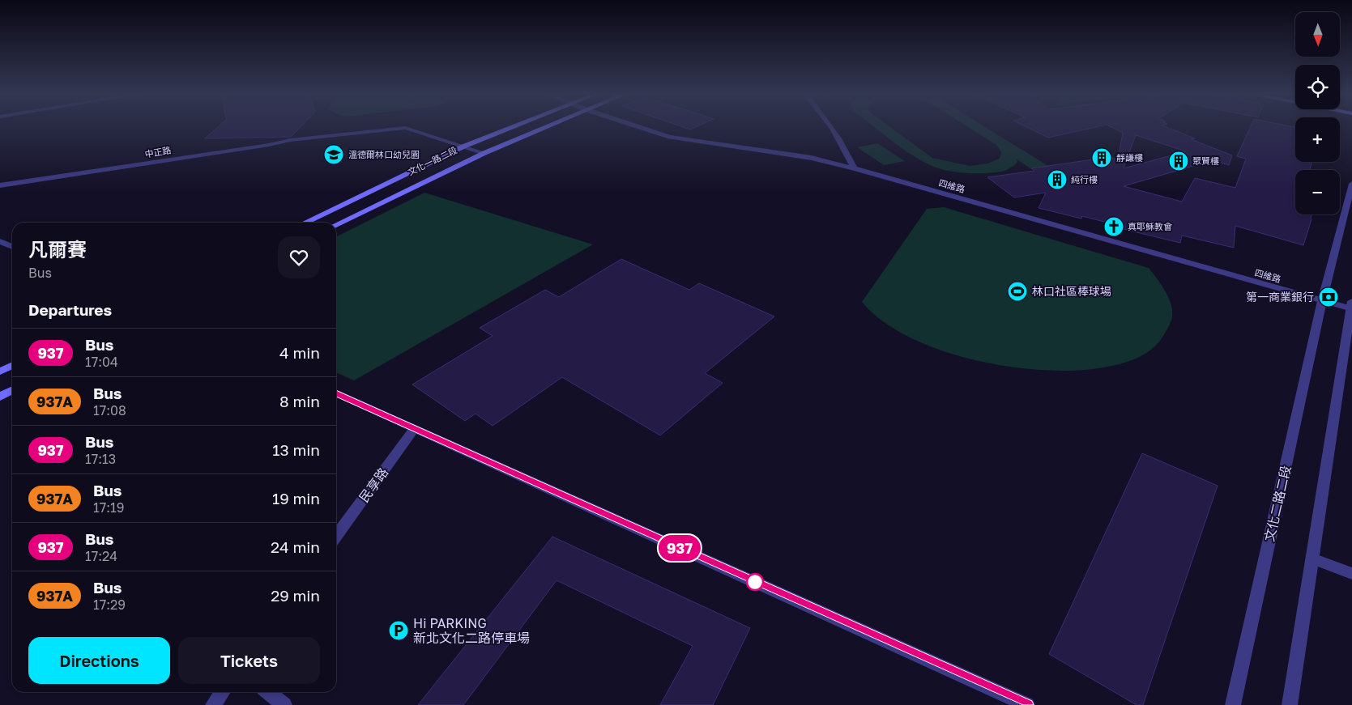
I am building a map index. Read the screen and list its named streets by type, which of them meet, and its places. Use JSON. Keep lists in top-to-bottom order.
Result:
{
  "streets": {
    "main road": ["文化一路二段"],
    "street": [
      "中正路",
      "四維路",
      "民享路",
      "文化二路二段"
    ]
  },
  "crossings": [
    ["中正路", "文化一路二段"],
    ["四維路", "文化二路二段"]
  ],
  "places": {
    "school or university": ["溫德爾林口幼兒園"],
    "building": ["靜謙樓", "聚賢樓", "純行樓"],
    "church": ["真耶穌教會"],
    "sports": ["林口社區棒球場"],
    "bank": ["第一商業銀行"],
    "parking": ["Hi PARKING 新北文化二路停車場"]
  },
  "lines": ["bus line 937"],
  "north": "bottom",
  "page": {
    "on_map": "937",
    "map_buttons": ["+", "−"],
    "heading": [
      ["凡爾賽", "Bus"],
      "Departures"
    ],
    "list": [
      {
        "mark": "937",
        "name": "Bus",
        "note": "17:04",
        "value": "4 min"
      },
      {
        "mark": "937A",
        "name": "Bus",
        "note": "17:08",
        "value": "8 min"
      },
      {
        "mark": "937",
        "name": "Bus",
        "note": "17:13",
        "value": "13 min"
      },
      {
        "mark": "937A",
        "name": "Bus",
        "note": "17:19",
        "value": "19 min"
      },
      {
        "mark": "937",
        "name": "Bus",
        "note": "17:24",
        "value": "24 min"
      },
      {
        "mark": "937A",
        "name": "Bus",
        "note": "17:29",
        "value": "29 min"
      }
    ],
    "buttons": ["Directions", "Tickets"]
  }
}
